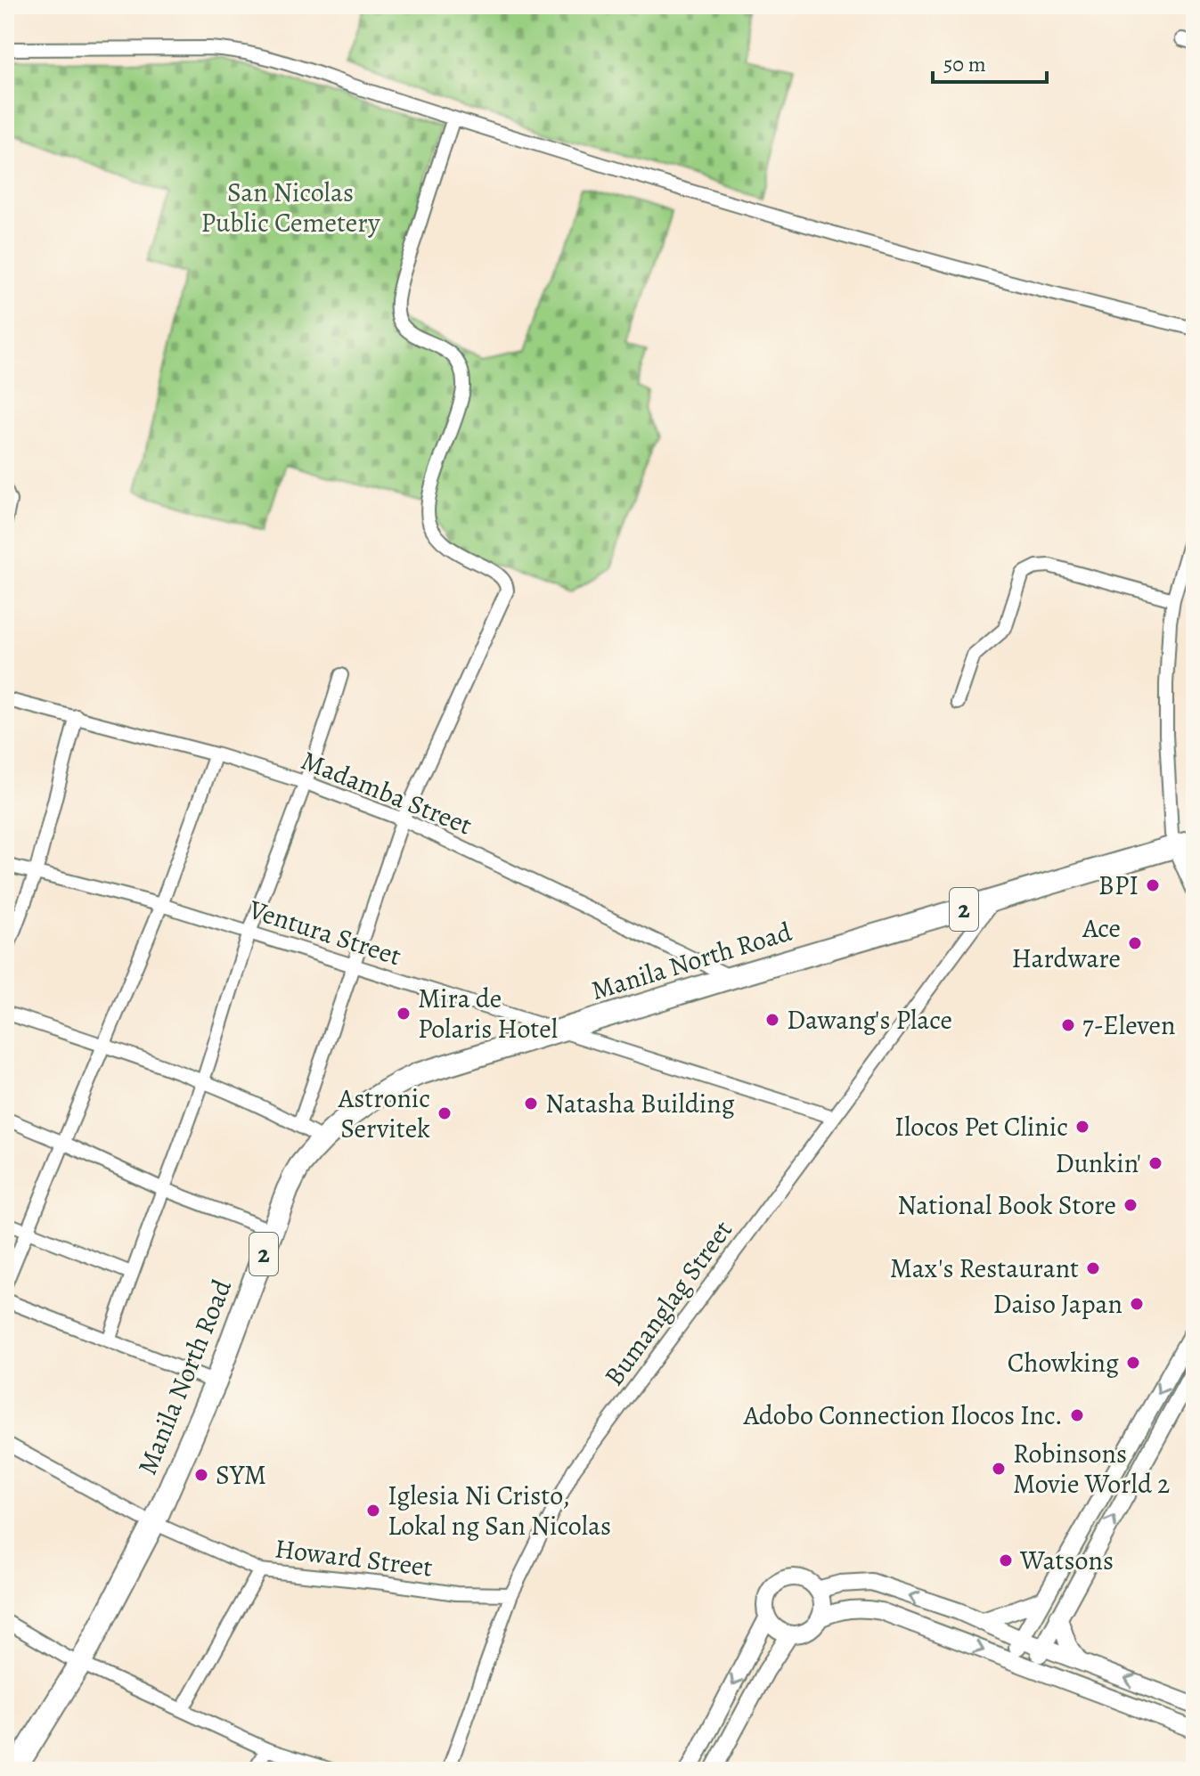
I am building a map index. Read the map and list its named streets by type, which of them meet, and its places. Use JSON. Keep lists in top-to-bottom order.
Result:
{
  "streets": {
    "highway": ["2", "Manila North Road"],
    "street": [
      "Madamba Street",
      "Ventura Street",
      "Bumanglag Street",
      "Howard Street"
    ]
  },
  "crossings": [
    ["Madamba Street", "Manila North Road"],
    ["Ventura Street", "Manila North Road"],
    ["Ventura Street", "Bumanglag Street"],
    ["Manila North Road", "Bumanglag Street"],
    ["Manila North Road", "Howard Street"],
    ["Bumanglag Street", "Howard Street"]
  ],
  "parks": ["San Nicolas Public Cemetery"],
  "places": [
    "BPI",
    "Ace Hardware",
    "Mira de Polaris Hotel",
    "Dawang's Place",
    "7-Eleven",
    "Natasha Building",
    "Astronic Servitek",
    "Ilocos Pet Clinic",
    "Dunkin'",
    "National Book Store",
    "Max's Restaurant",
    "Daiso Japan",
    "Chowking",
    "Adobo Connection Ilocos Inc.",
    "Robinsons Movie World 2",
    "SYM",
    "Iglesia Ni Cristo, Lokal ng San Nicolas",
    "Watsons"
  ],
  "scale_bar": "50 m"
}
